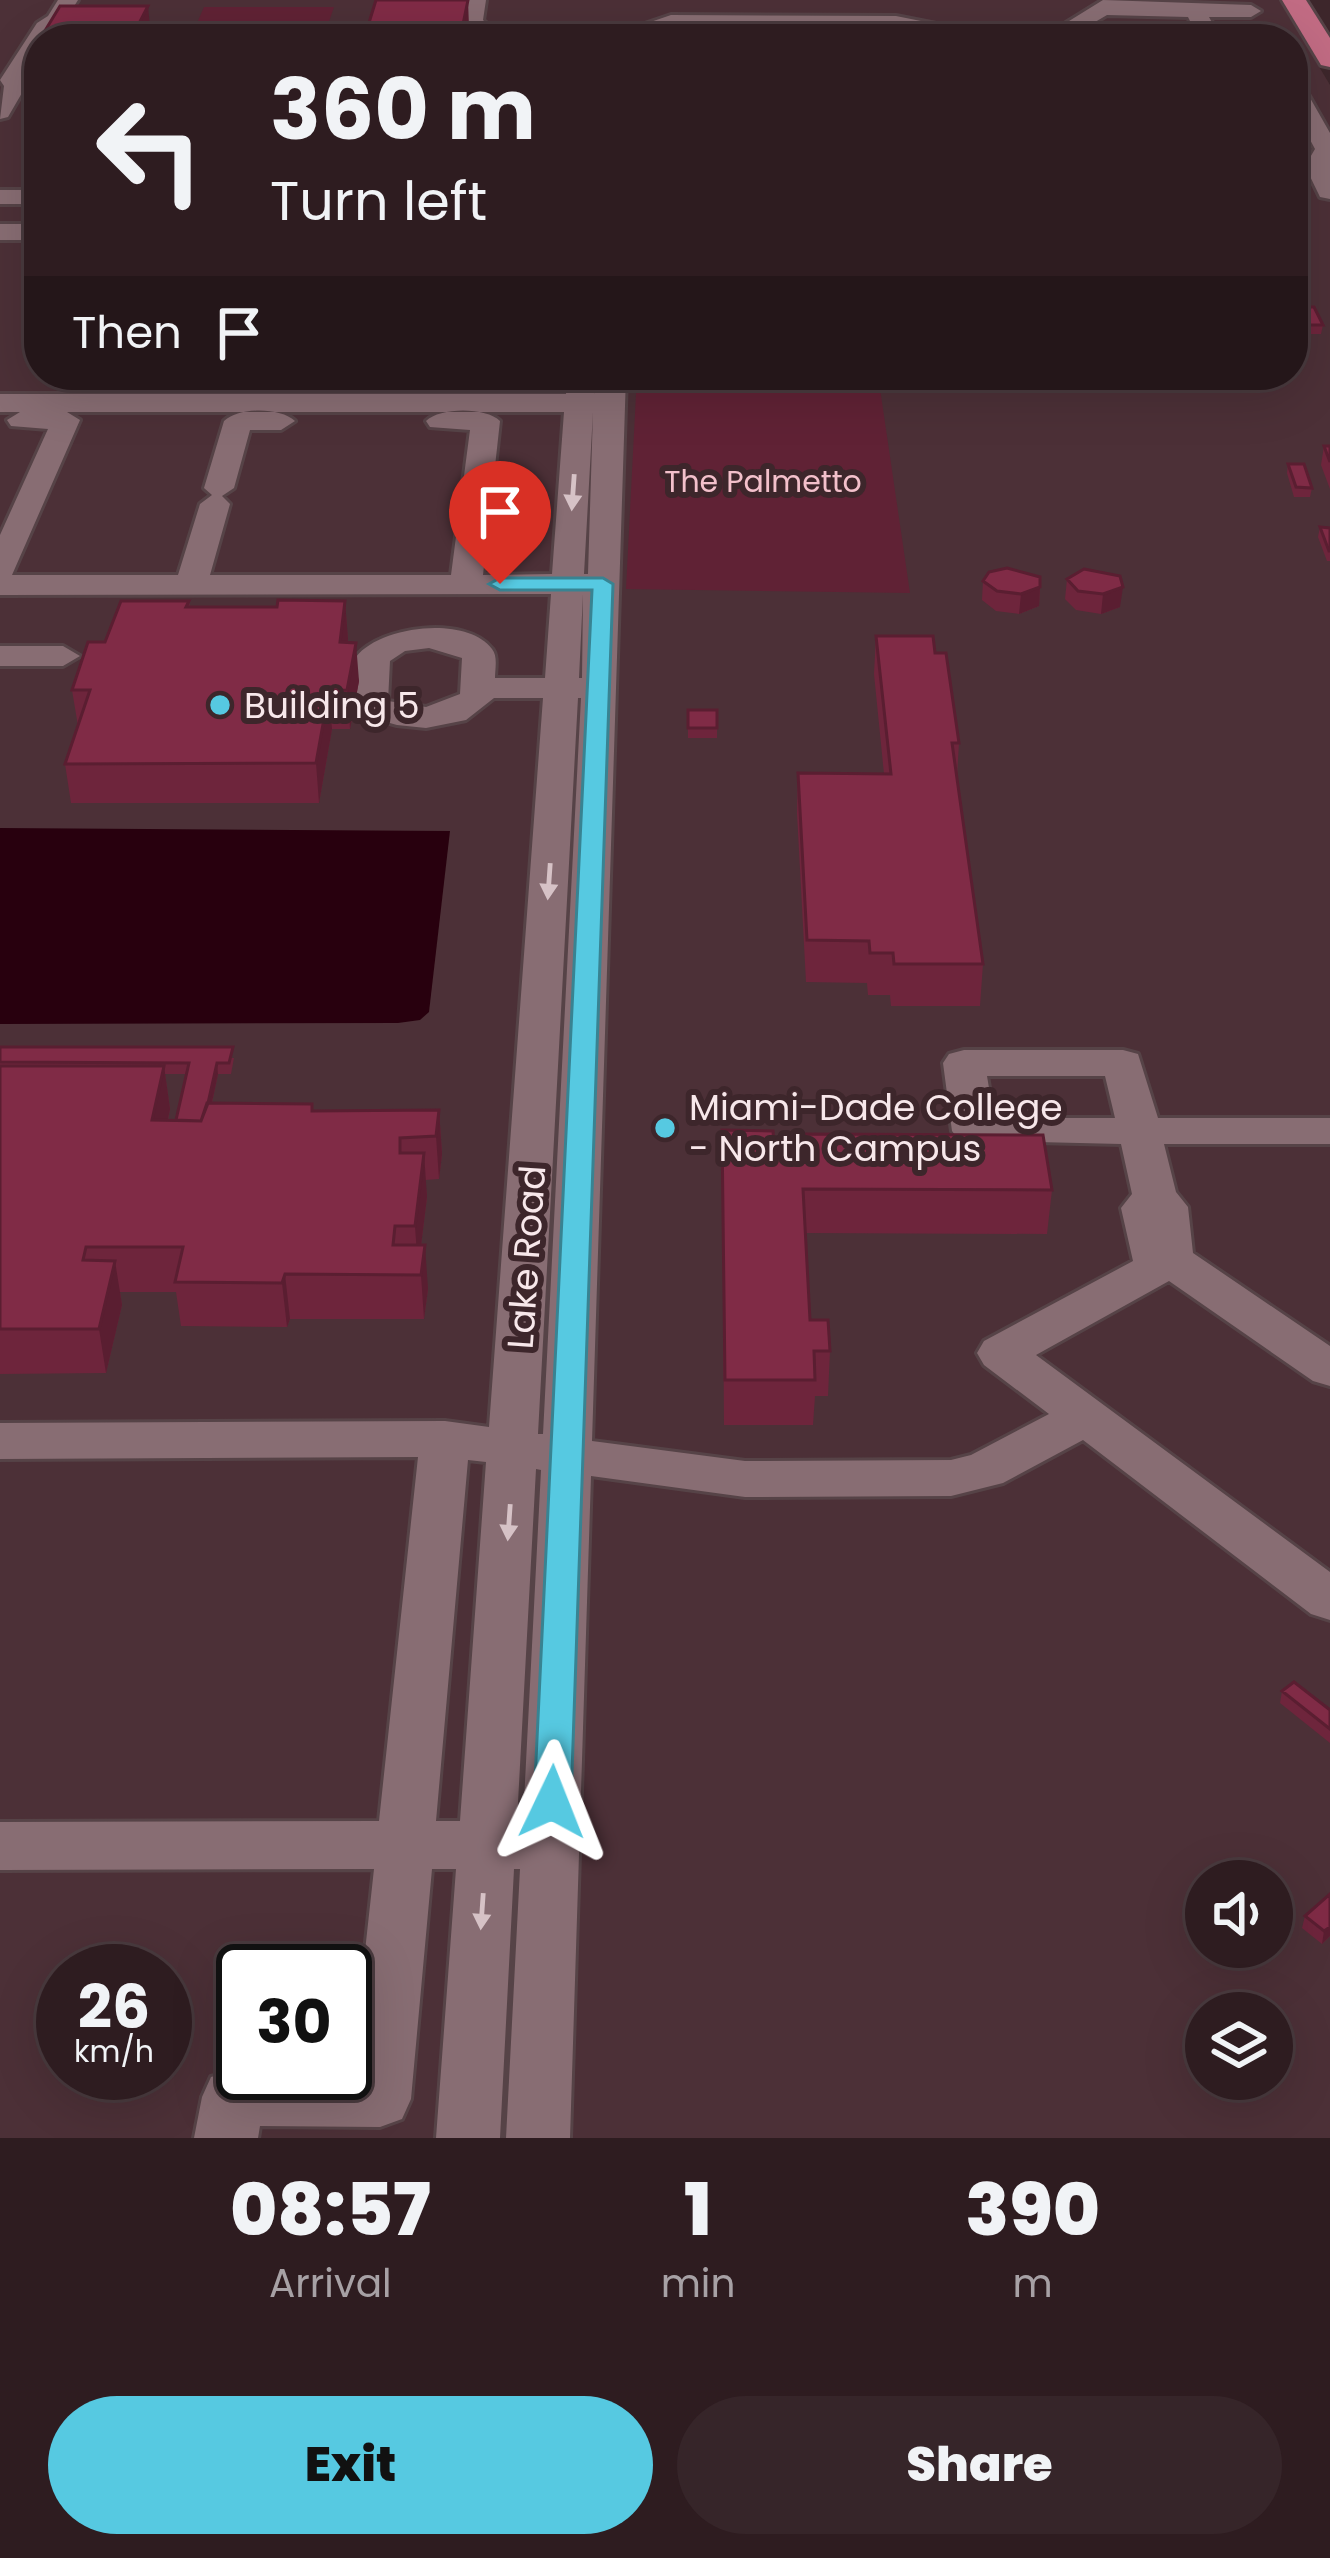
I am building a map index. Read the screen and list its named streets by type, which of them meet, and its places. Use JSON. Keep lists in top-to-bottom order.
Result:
{
  "streets": {
    "street": ["Lake Road"]
  },
  "parks": ["The Palmetto"],
  "places": ["Building 5", "Miami-Dade College - North Campus"],
  "page": {
    "turn": ["360 m", "Turn left"],
    "then": "Then",
    "speed": "26 km/h",
    "limit": "30",
    "eta": [
      "08:57",
      "Arrival",
      "1",
      "min",
      "390",
      "m"
    ],
    "buttons": ["Exit", "Share"]
  }
}
